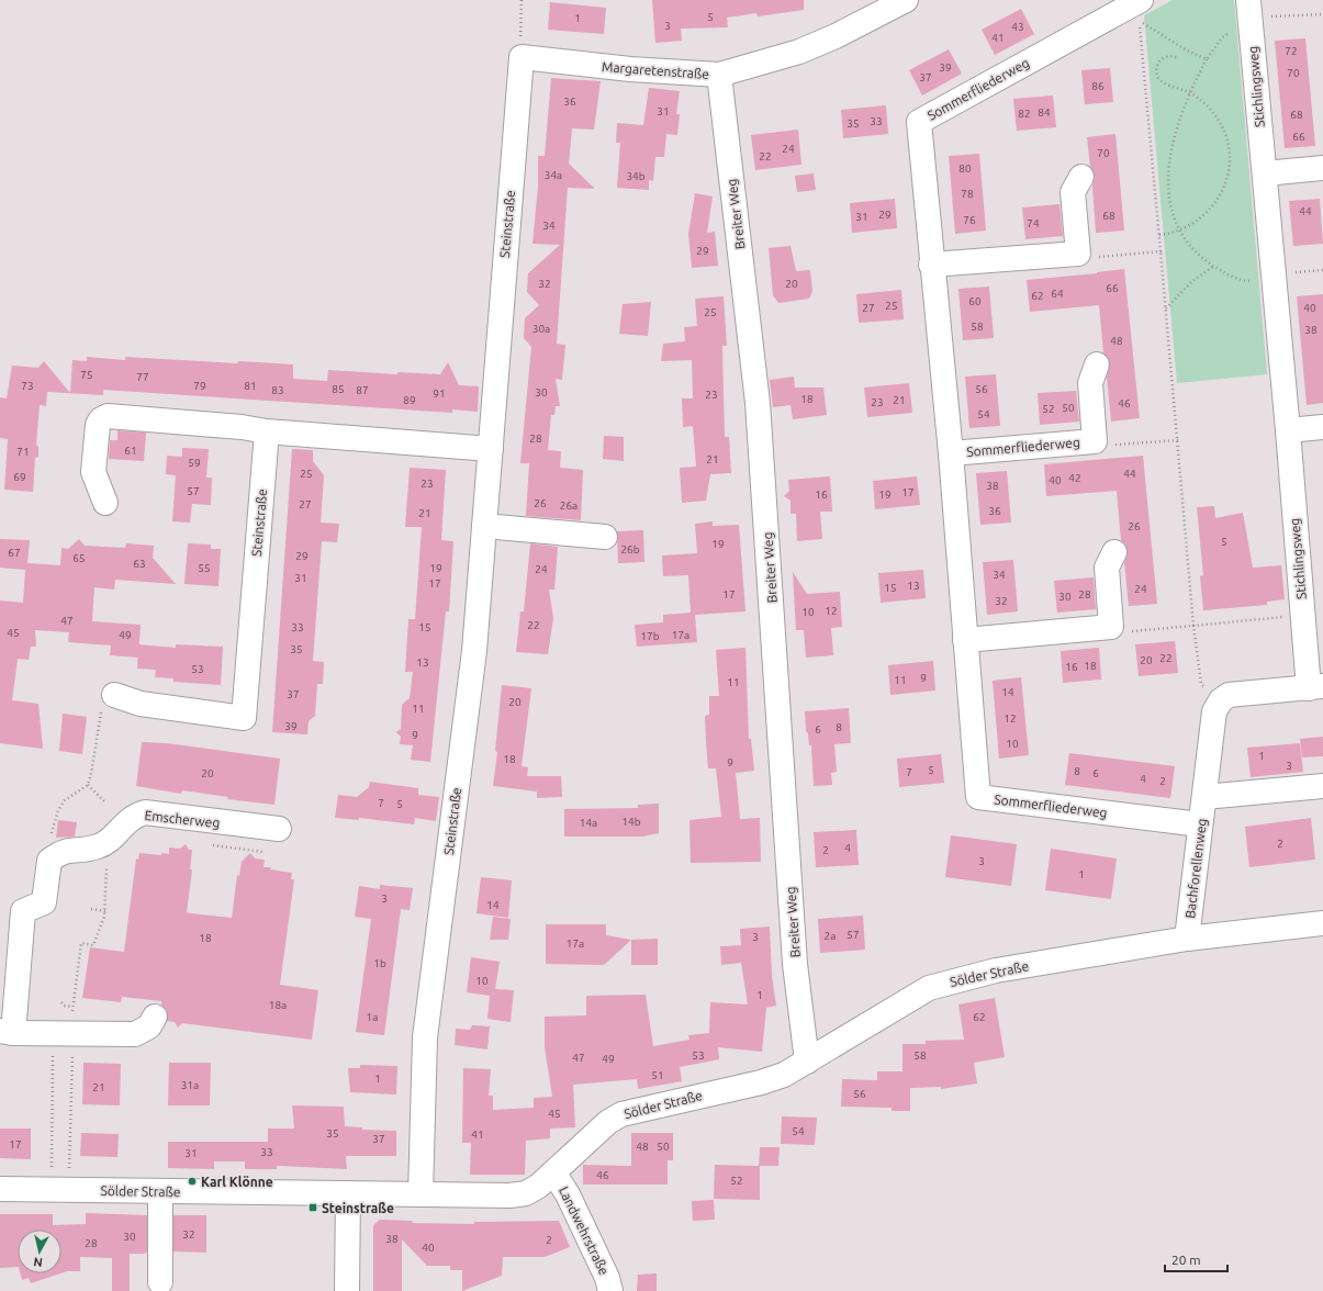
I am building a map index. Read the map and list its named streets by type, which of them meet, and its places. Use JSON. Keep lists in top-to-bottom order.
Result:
{
  "streets": {
    "street": [
      "Margaretenstraße",
      "Stichlingsweg",
      "Sommerfliederweg",
      "Breiter Weg",
      "Steinstraße",
      "Emscherweg",
      "Bachforellenweg",
      "Sölder Straße",
      "Landwehrstraße"
    ]
  },
  "crossings": [
    ["Margaretenstraße", "Breiter Weg"],
    ["Margaretenstraße", "Steinstraße"],
    ["Sommerfliederweg", "Bachforellenweg"],
    ["Breiter Weg", "Sölder Straße"],
    ["Steinstraße", "Sölder Straße"],
    ["Bachforellenweg", "Sölder Straße"],
    ["Sölder Straße", "Landwehrstraße"]
  ],
  "places": {
    "other": ["Karl Klönne"],
    "transit": ["Steinstraße"]
  },
  "house_numbers": [
    "5",
    "1",
    "3",
    "43",
    "41",
    "72",
    "39",
    "70",
    "37",
    "86",
    "36",
    "31",
    "84",
    "82",
    "68",
    "33",
    "35",
    "66",
    "24",
    "70",
    "22",
    "80",
    "34a",
    "34b",
    "78",
    "44",
    "29",
    "68",
    "31",
    "76",
    "74",
    "34",
    "29",
    "32",
    "20",
    "66",
    "64",
    "62",
    "60",
    "25",
    "27",
    "40",
    "25",
    "58",
    "30a",
    "38",
    "48",
    "75",
    "77",
    "73",
    "79",
    "81",
    "85",
    "56",
    "83",
    "87",
    "30",
    "91",
    "23",
    "18",
    "89",
    "21",
    "23",
    "46",
    "50",
    "52",
    "54",
    "28",
    "61",
    "71",
    "21",
    "59",
    "25",
    "44",
    "69",
    "42",
    "40",
    "23",
    "38",
    "57",
    "17",
    "16",
    "19",
    "26",
    "27",
    "26a",
    "36",
    "21",
    "26",
    "5",
    "19",
    "26b",
    "67",
    "29",
    "65",
    "63",
    "55",
    "19",
    "24",
    "34",
    "31",
    "17",
    "13",
    "15",
    "24",
    "17",
    "28",
    "30",
    "32",
    "12",
    "10",
    "47",
    "22",
    "33",
    "15",
    "45",
    "49",
    "17a",
    "17b",
    "35",
    "22",
    "20",
    "13",
    "18",
    "16",
    "53",
    "9",
    "11",
    "11",
    "14",
    "37",
    "20",
    "11",
    "12",
    "39",
    "8",
    "6",
    "9",
    "10",
    "1",
    "18",
    "9",
    "3",
    "5",
    "8",
    "7",
    "20",
    "6",
    "4",
    "2",
    "7",
    "5",
    "14b",
    "14a",
    "2",
    "4",
    "2",
    "3",
    "1",
    "3",
    "14",
    "57",
    "2a",
    "3",
    "18",
    "17a",
    "1b",
    "10",
    "1",
    "18a",
    "1a",
    "62",
    "53",
    "58",
    "47",
    "49",
    "51",
    "1",
    "31a",
    "21",
    "56",
    "45",
    "54",
    "35",
    "41",
    "37",
    "17",
    "48",
    "50",
    "33",
    "31",
    "46",
    "52",
    "32",
    "30",
    "38",
    "2",
    "28",
    "40"
  ],
  "scale_bar": "20 m",
  "north": "bottom"
}
